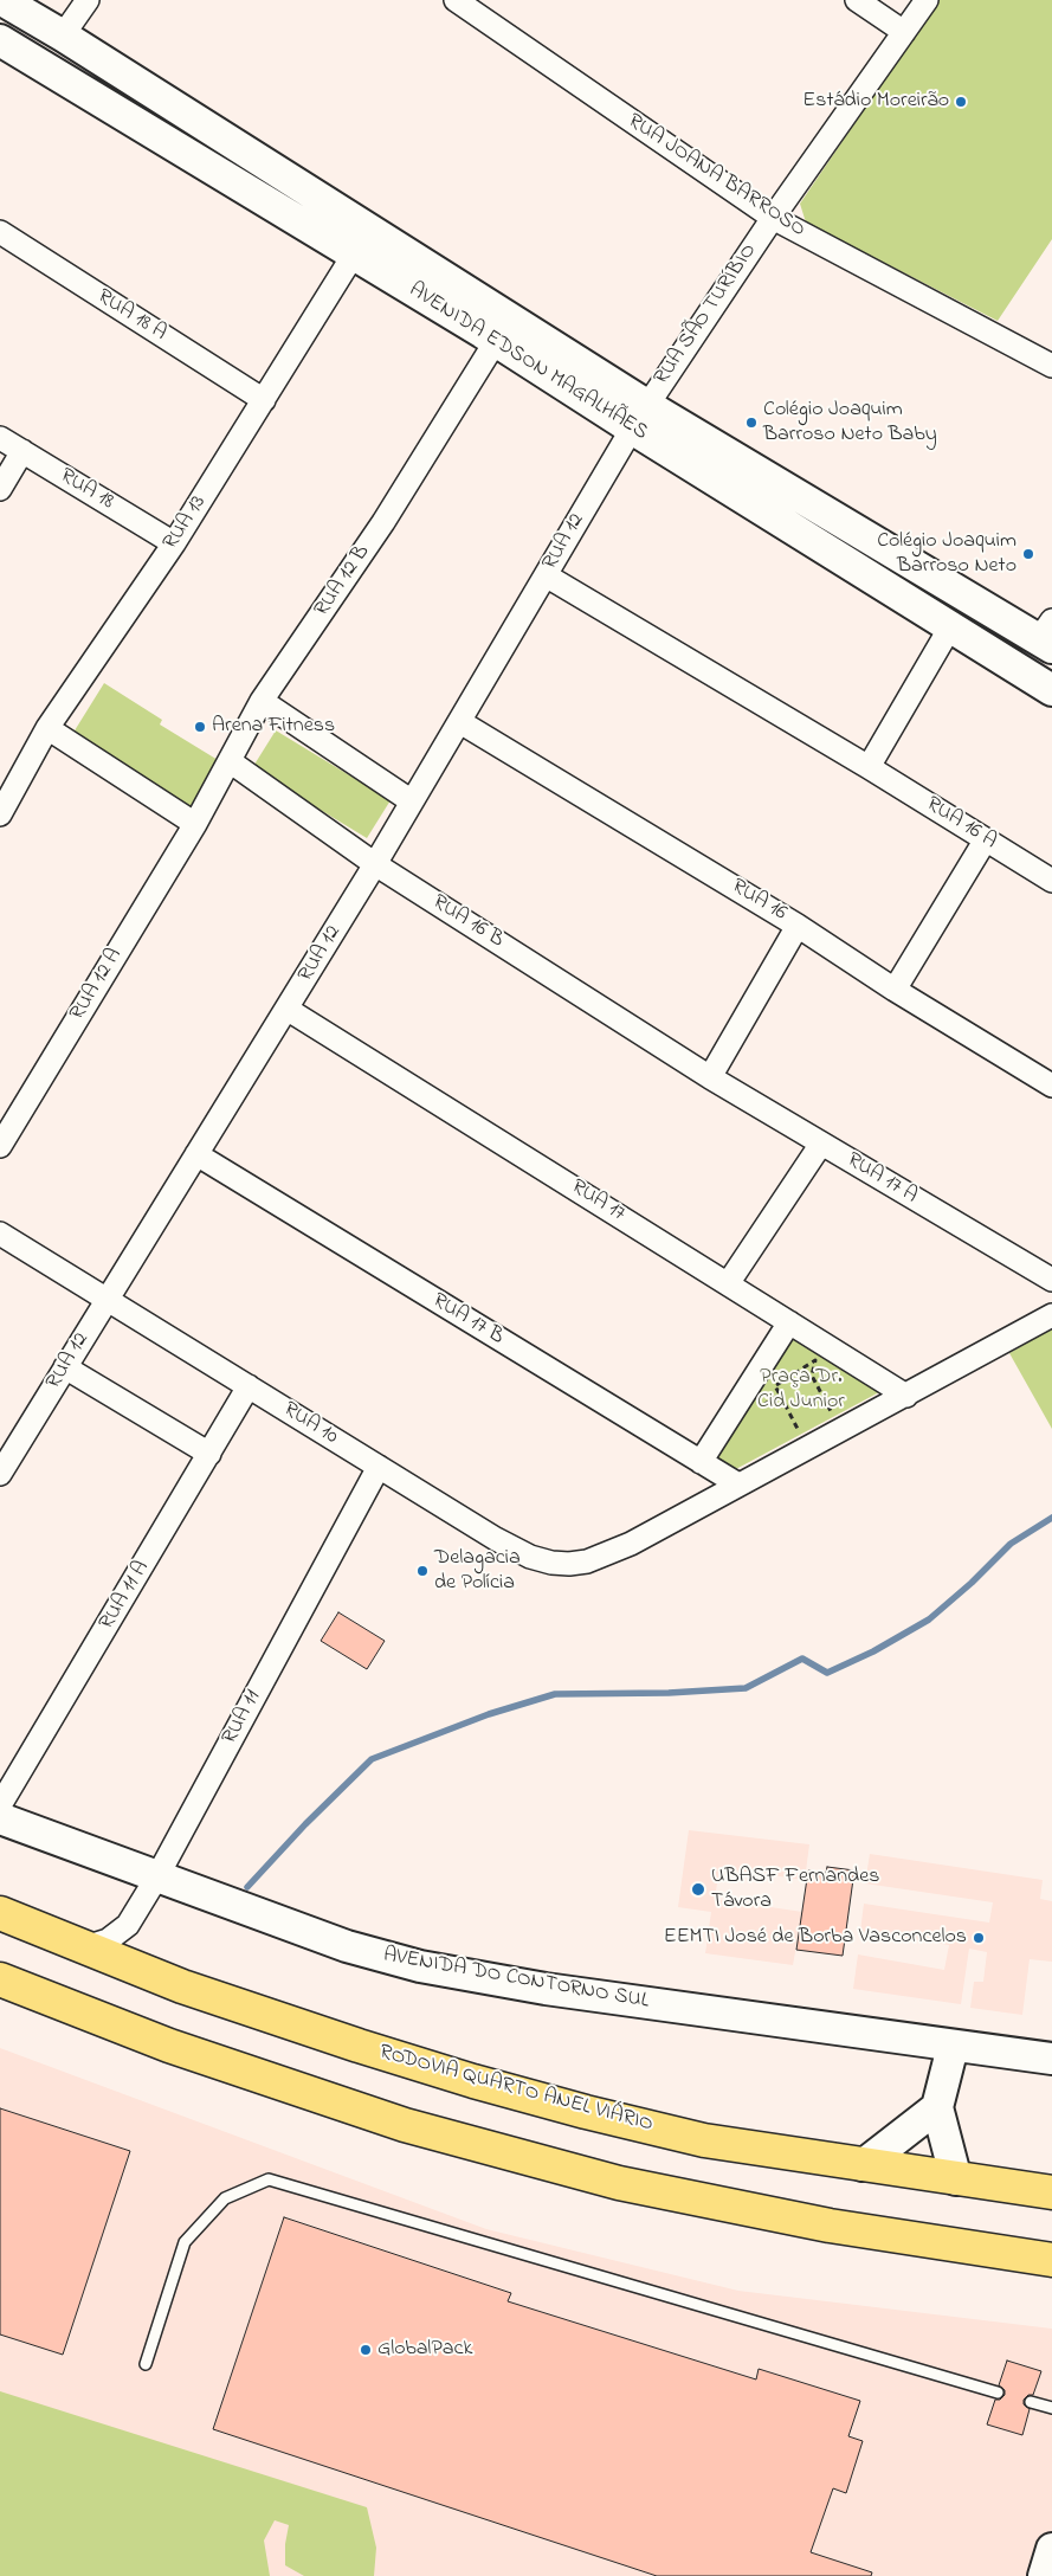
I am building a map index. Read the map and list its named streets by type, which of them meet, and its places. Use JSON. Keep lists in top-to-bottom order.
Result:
{
  "streets": {
    "highway": ["RODOVIA QUARTO ANEL VIÁRIO"],
    "street": [
      "RUA JOANA BARROSO",
      "RUA SÃO TURÍBIO",
      "RUA 18 A",
      "AVENIDA EDSON MAGALHÃES",
      "RUA 18",
      "RUA 13",
      "RUA 12",
      "RUA 12 B",
      "RUA 16 A",
      "RUA 16",
      "RUA 16 B",
      "RUA 12 A",
      "RUA 17 A",
      "RUA 17",
      "RUA 17 B",
      "RUA 10",
      "RUA 11 A",
      "RUA 11",
      "AVENIDA DO CONTORNO SUL"
    ]
  },
  "crossings": [
    ["RUA JOANA BARROSO", "RUA SÃO TURÍBIO"],
    ["RUA SÃO TURÍBIO", "AVENIDA EDSON MAGALHÃES"],
    ["RUA SÃO TURÍBIO", "RUA 12"],
    ["RUA 18 A", "RUA 13"],
    ["AVENIDA EDSON MAGALHÃES", "RUA 13"],
    ["AVENIDA EDSON MAGALHÃES", "RUA 12"],
    ["AVENIDA EDSON MAGALHÃES", "RUA 12 B"],
    ["RUA 18", "RUA 13"],
    ["RUA 12", "RUA 16"],
    ["RUA 12", "RUA 16 B"],
    ["RUA 12", "RUA 17"],
    ["RUA 12", "RUA 17 B"],
    ["RUA 12", "RUA 10"],
    ["RUA 12 B", "RUA 16 B"],
    ["RUA 12 B", "RUA 12 A"],
    ["RUA 16 B", "RUA 17 A"],
    ["RUA 17", "RUA 10"],
    ["RUA 17 B", "RUA 10"],
    ["RUA 10", "RUA 11 A"],
    ["RUA 10", "RUA 11"],
    ["RUA 11", "AVENIDA DO CONTORNO SUL"],
    ["RUA 11", "RODOVIA QUARTO ANEL VIÁRIO"]
  ],
  "parks": ["Praça Dr. Cid Junior"],
  "places": [
    "Estádio Moreirão",
    "Colégio Joaquim Barroso Neto Baby",
    "Colégio Joaquim Barroso Neto",
    "Arena Fitness",
    "Delagacia de Polícia",
    "UBASF Fernandes Távora",
    "EEMTI José de Borba Vasconcelos",
    "GlobalPack"
  ]
}
